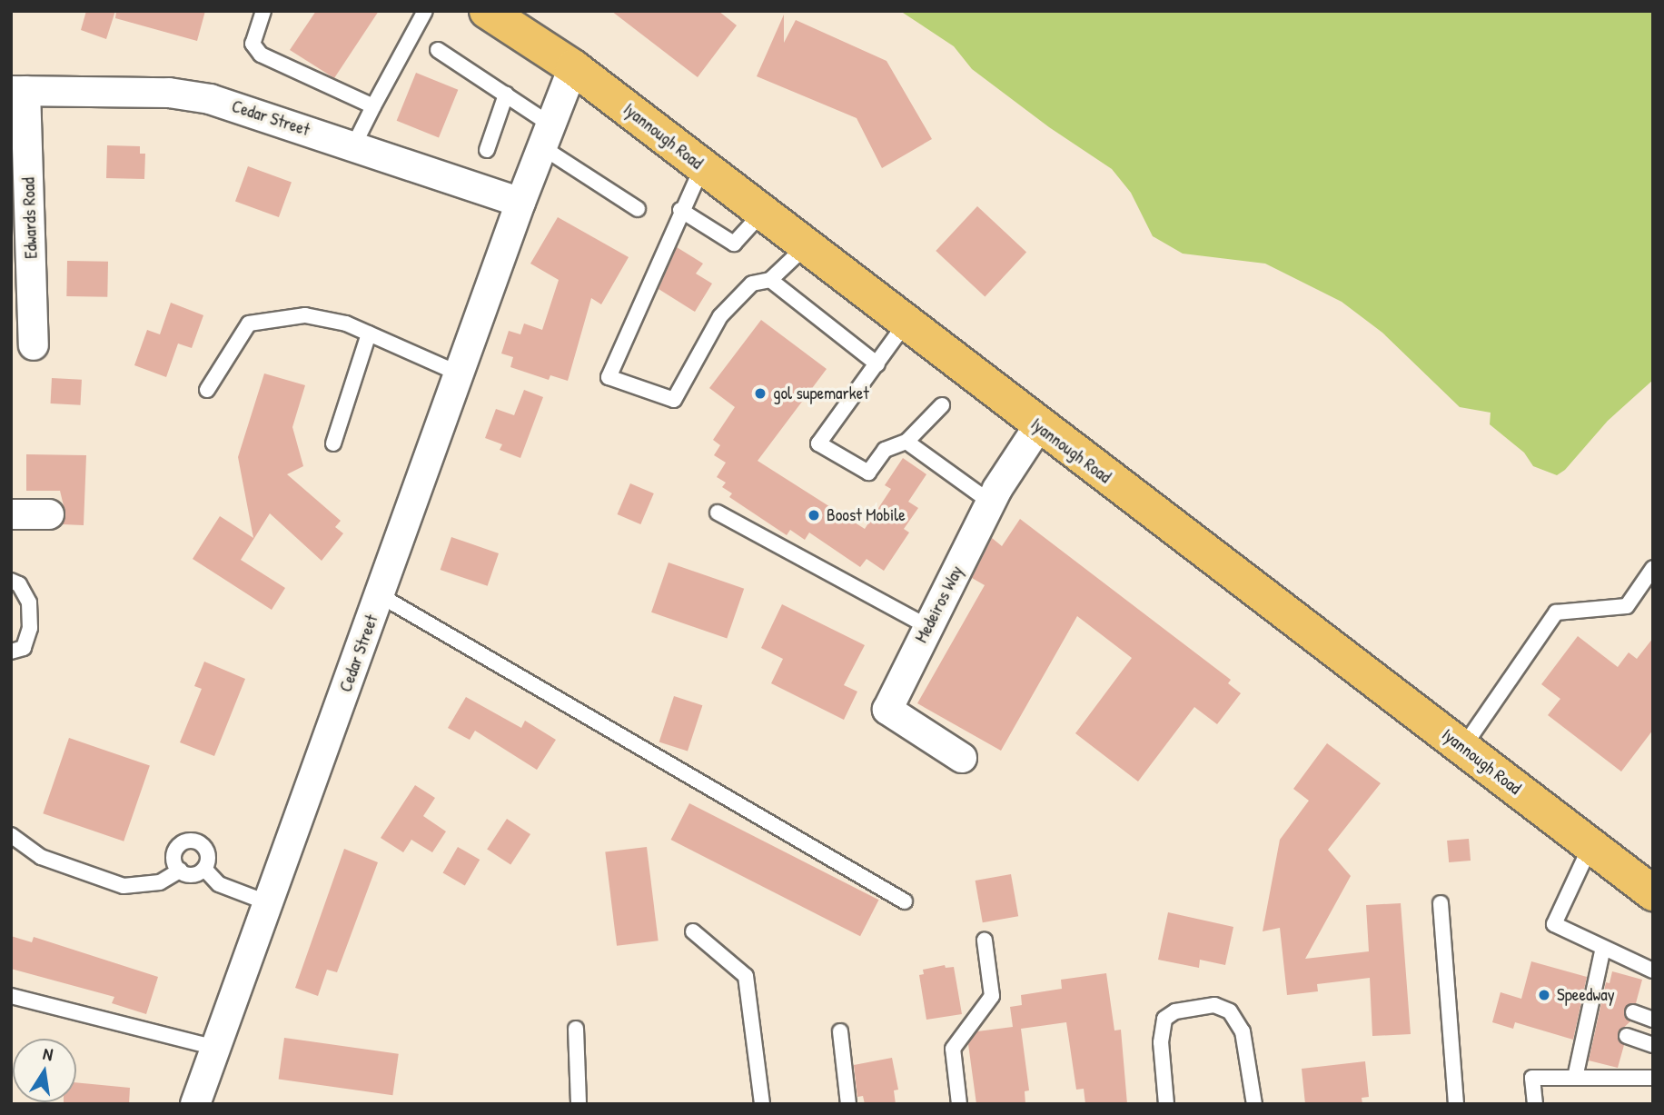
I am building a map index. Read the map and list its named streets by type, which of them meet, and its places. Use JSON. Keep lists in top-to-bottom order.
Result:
{
  "streets": {
    "main road": ["Iyannough Road"],
    "street": ["Cedar Street", "Edwards Road", "Medeiros Way"]
  },
  "crossings": [
    ["Cedar Street", "Iyannough Road"],
    ["Cedar Street", "Edwards Road"],
    ["Iyannough Road", "Medeiros Way"]
  ],
  "places": ["gol supemarket", "Boost Mobile", "Speedway"],
  "north": "top"
}
